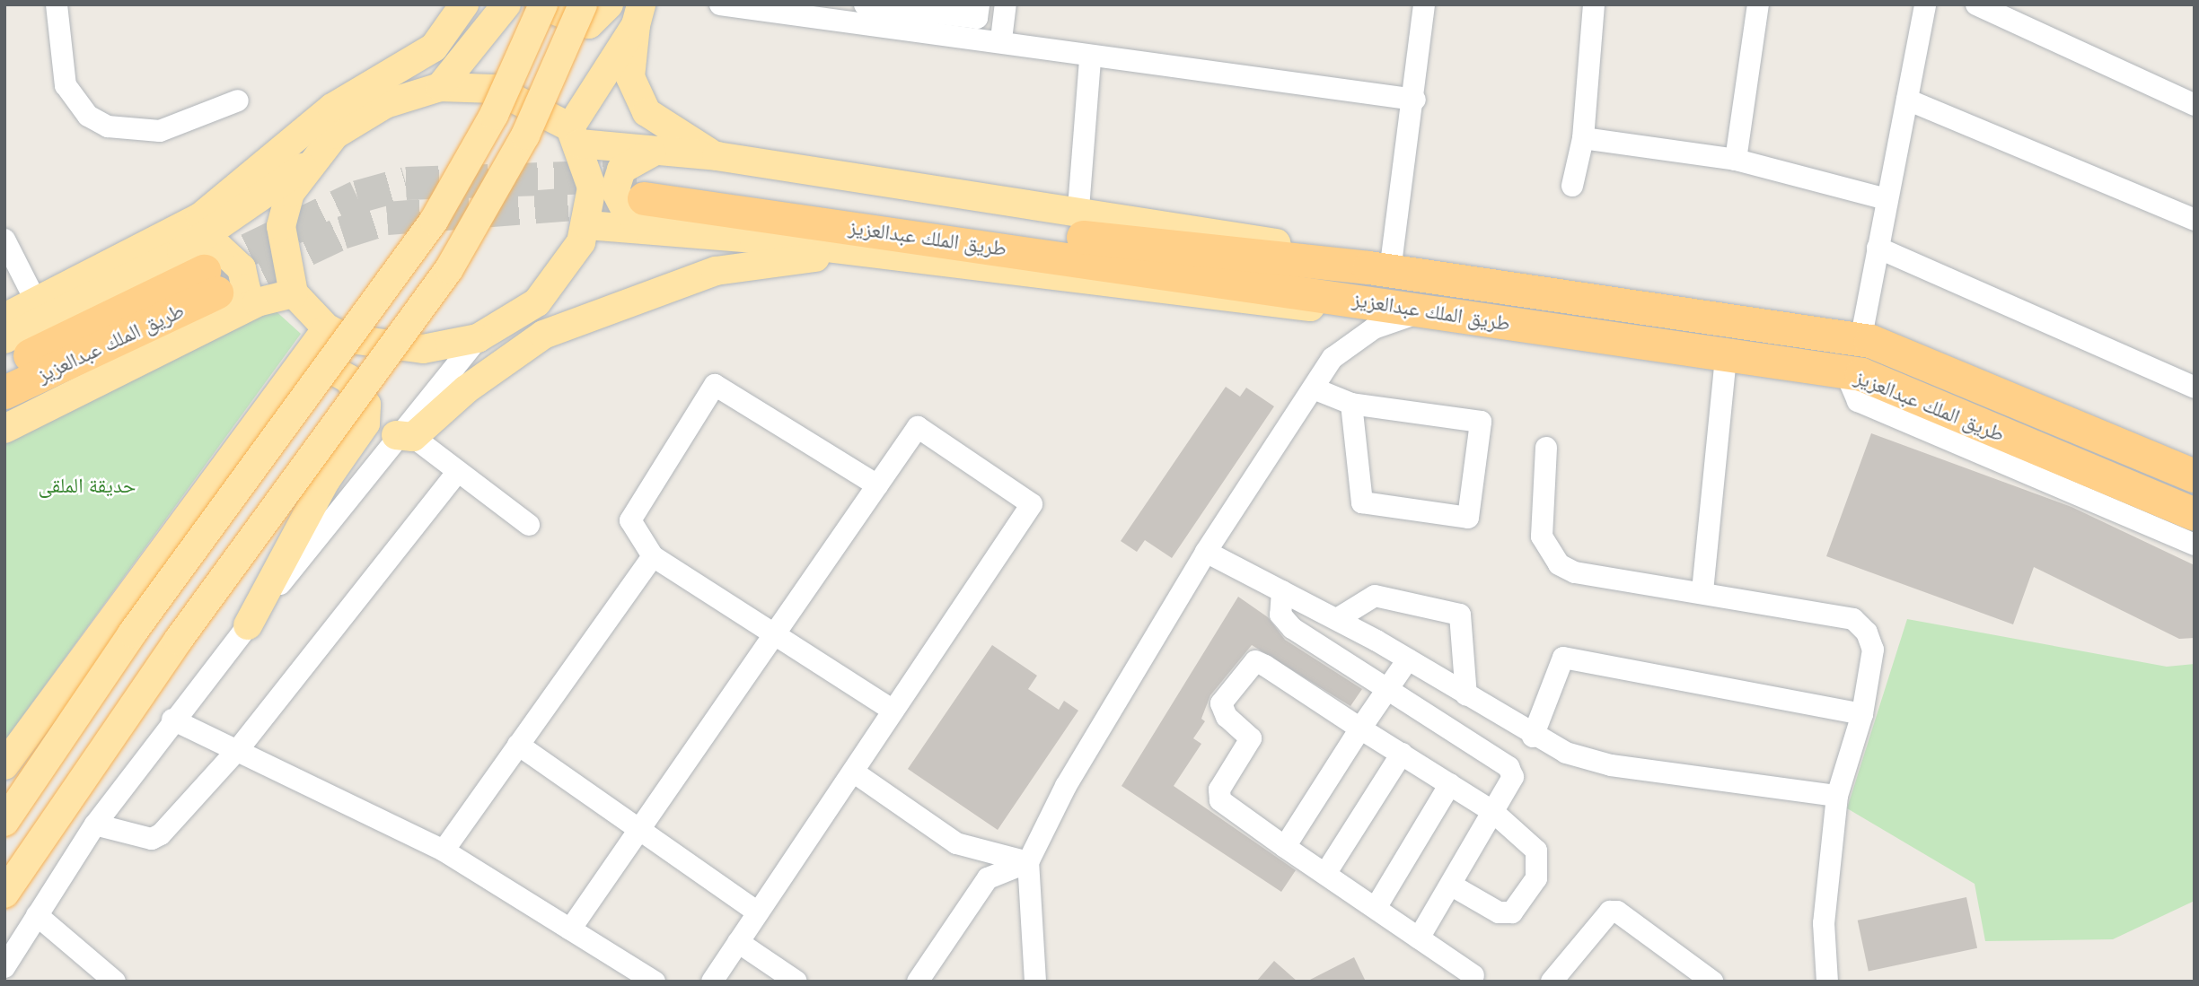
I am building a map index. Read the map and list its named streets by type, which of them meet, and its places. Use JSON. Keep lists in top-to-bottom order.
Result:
{
  "streets": {
    "highway": ["طريق الملك عبدالعزيز"]
  },
  "parks": ["حديقة الملقى"]
}
